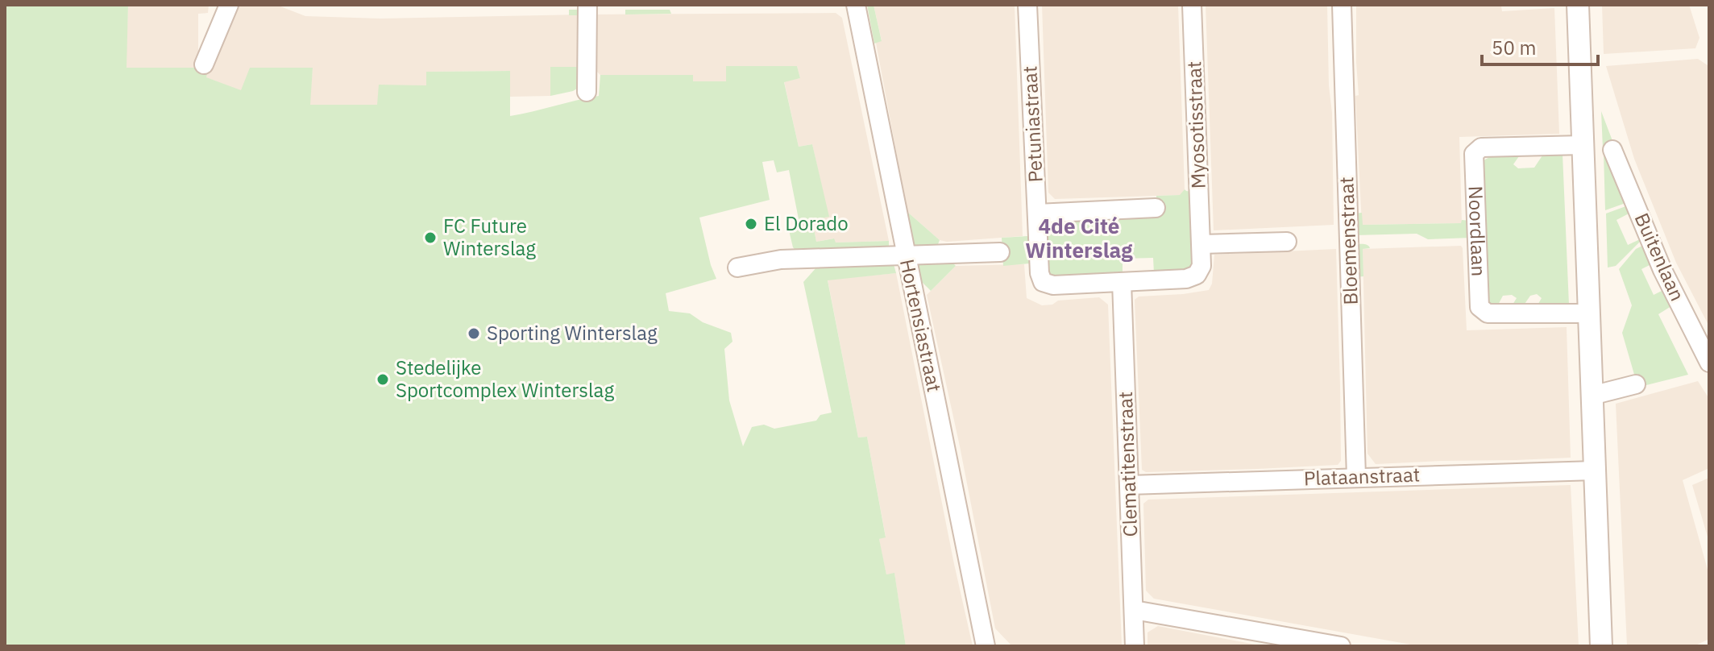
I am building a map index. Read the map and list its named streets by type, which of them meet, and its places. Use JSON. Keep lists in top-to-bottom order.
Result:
{
  "streets": {
    "street": [
      "Petuniastraat",
      "Myosotisstraat",
      "Noordlaan",
      "Bloemenstraat",
      "Buitenlaan",
      "Hortensiastraat",
      "Clematitenstraat",
      "Plataanstraat"
    ]
  },
  "crossings": [
    ["Petuniastraat", "Myosotisstraat"],
    ["Petuniastraat", "Clematitenstraat"],
    ["Myosotisstraat", "Clematitenstraat"],
    ["Bloemenstraat", "Plataanstraat"],
    ["Clematitenstraat", "Plataanstraat"]
  ],
  "districts": ["4de Cité Winterslag"],
  "places": [
    "El Dorado",
    "FC Future Winterslag",
    "Sporting Winterslag",
    "Stedelijke Sportcomplex Winterslag"
  ],
  "scale_bar": "50 m"
}
